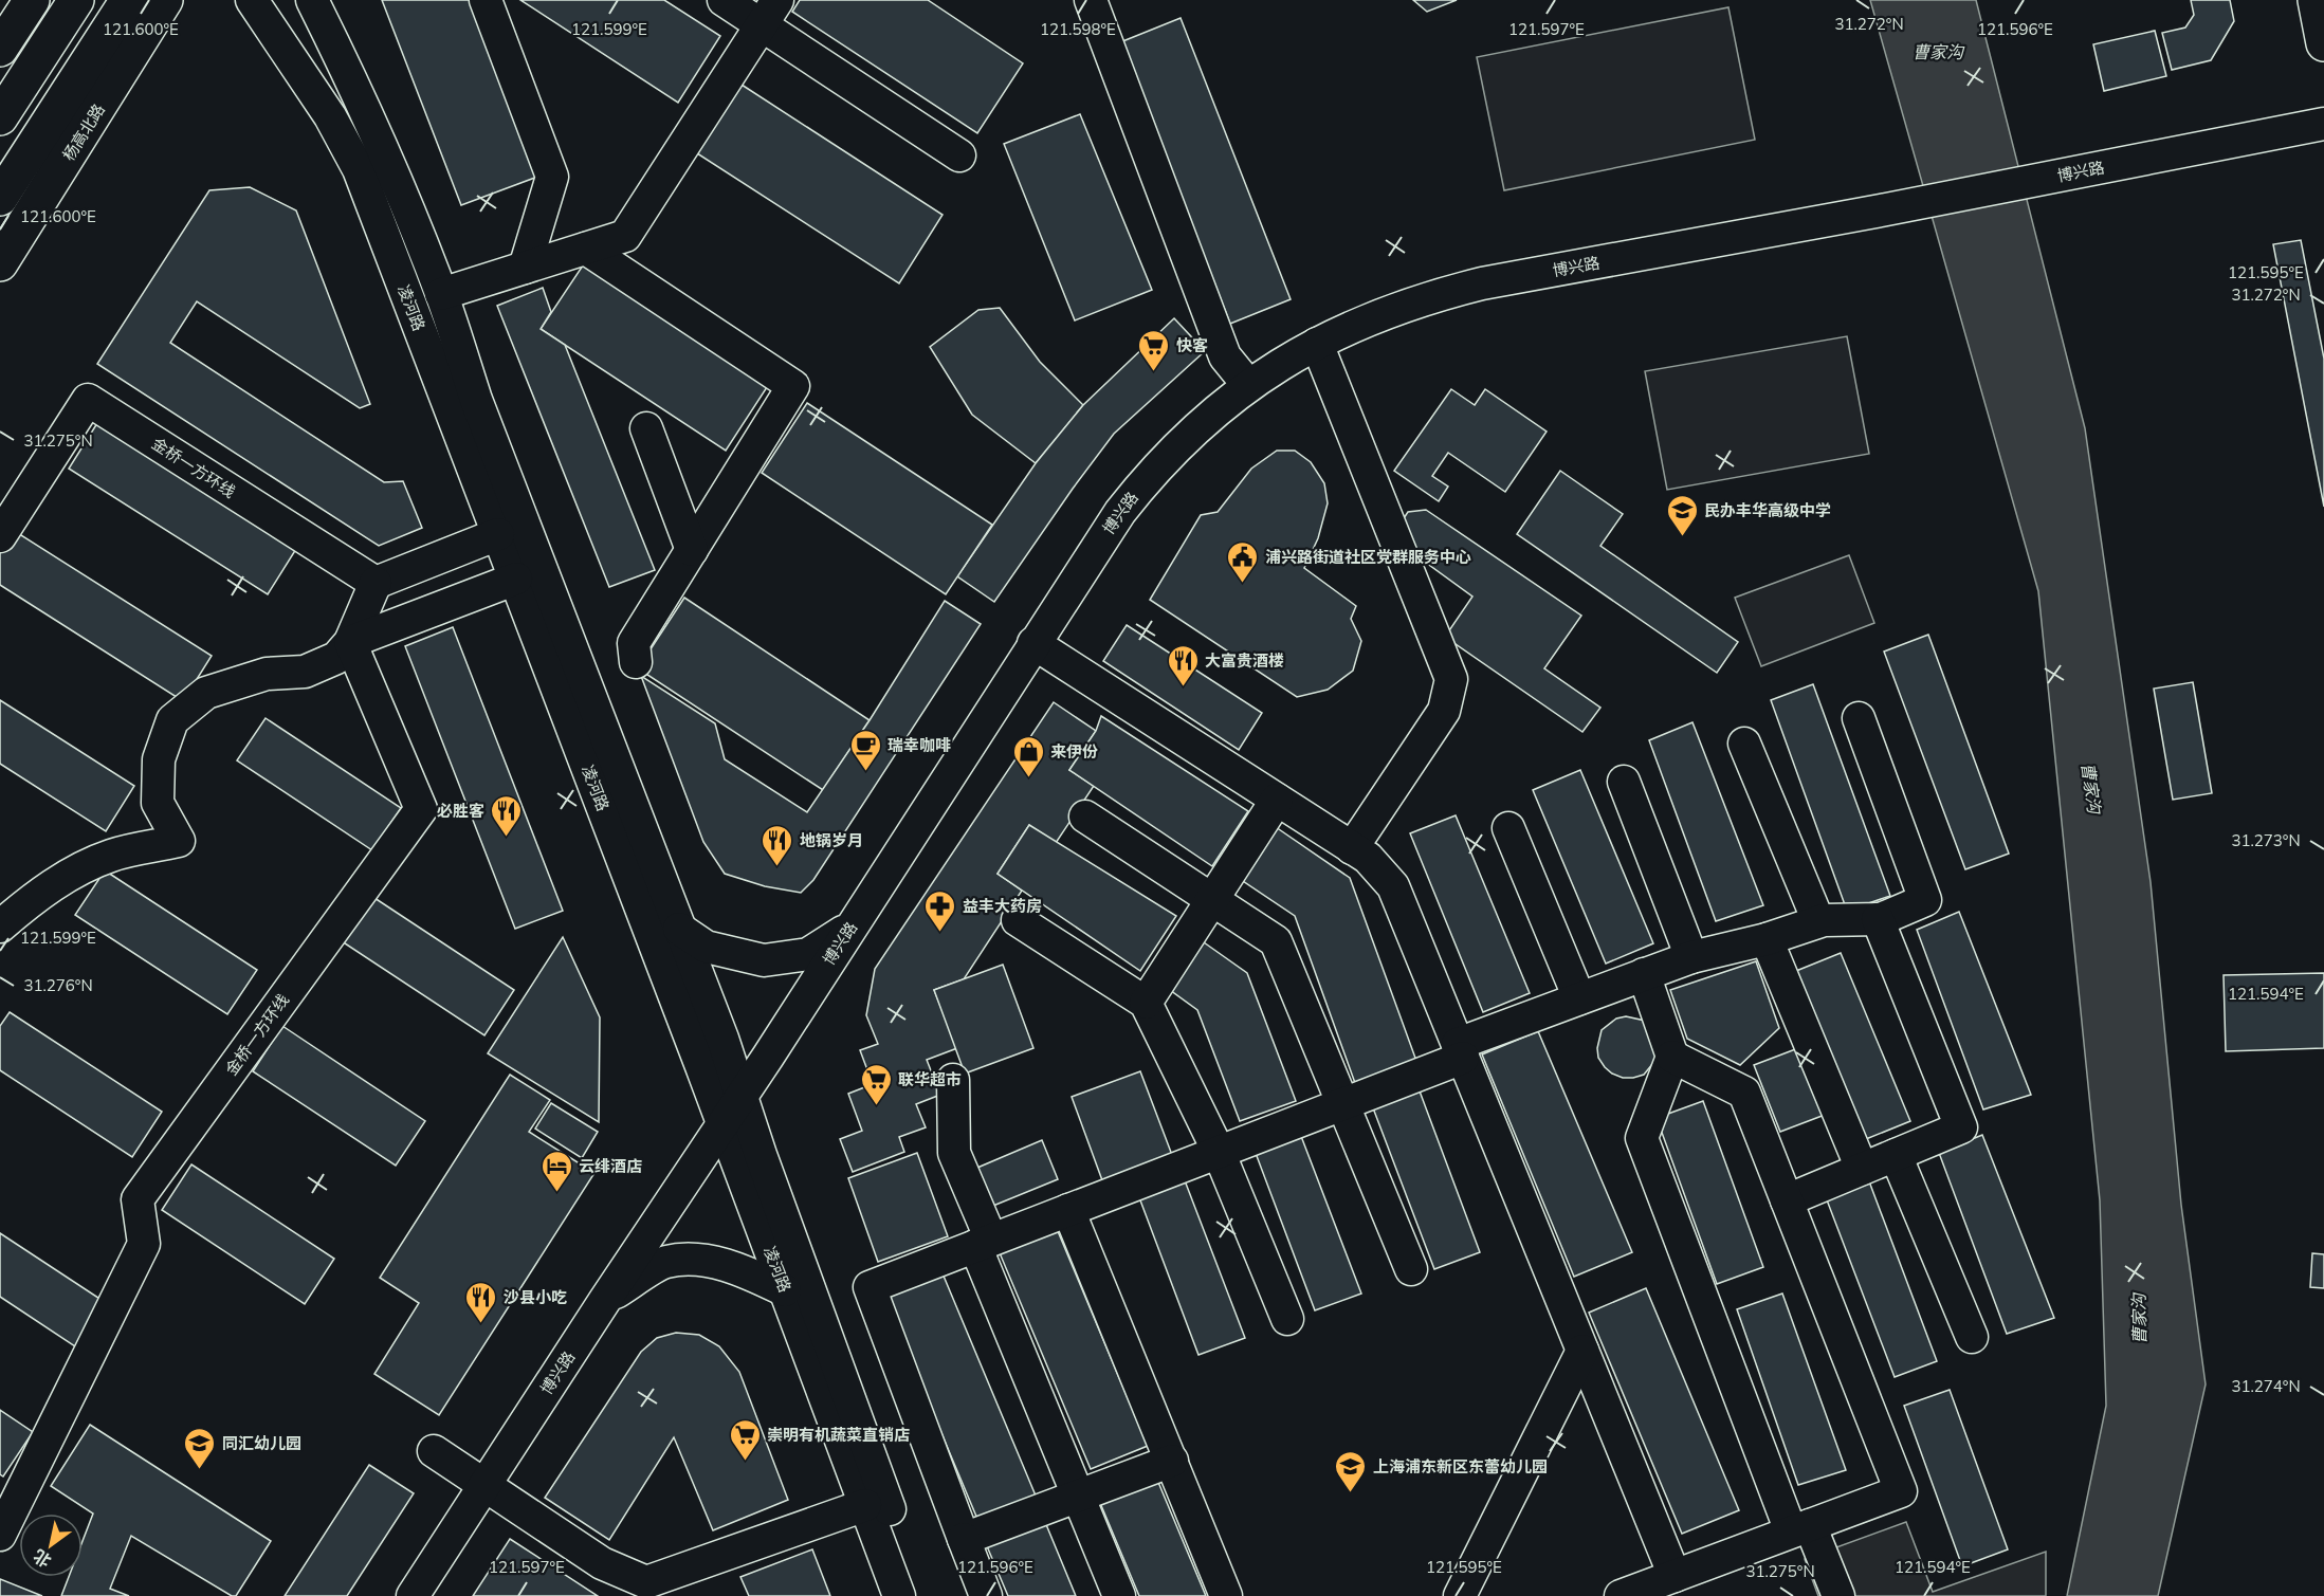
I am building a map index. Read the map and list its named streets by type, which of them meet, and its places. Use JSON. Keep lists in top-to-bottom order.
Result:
{
  "streets": {
    "main road": ["杨高北路"],
    "street": ["博兴路", "凌河路", "金桥一方环线"]
  },
  "crossings": [
    ["博兴路", "凌河路"]
  ],
  "water": ["曹家沟"],
  "places": {
    "supermarket": ["快客", "联华超市", "崇明有机蔬菜直销店"],
    "school or university": ["民办丰华高级中学", "同汇幼儿园", "上海浦东新区东蕾幼儿园"],
    "public building": ["浦兴路街道社区党群服务中心"],
    "restaurant": [
      "大富贵酒楼",
      "必胜客",
      "地锅岁月",
      "沙县小吃"
    ],
    "cafe": ["瑞幸咖啡"],
    "shop": ["来伊份"],
    "pharmacy": ["益丰大药房"],
    "hotel": ["云绯酒店"]
  },
  "north": "bottom left",
  "coordinates": [
    "31.272°N",
    "121.600°E",
    "121.598°E",
    "121.597°E",
    "121.596°E",
    "121.599°E",
    "121.595°E",
    "31.275°N",
    "31.273°N",
    "31.276°N",
    "121.594°E",
    "31.274°N"
  ]
}
